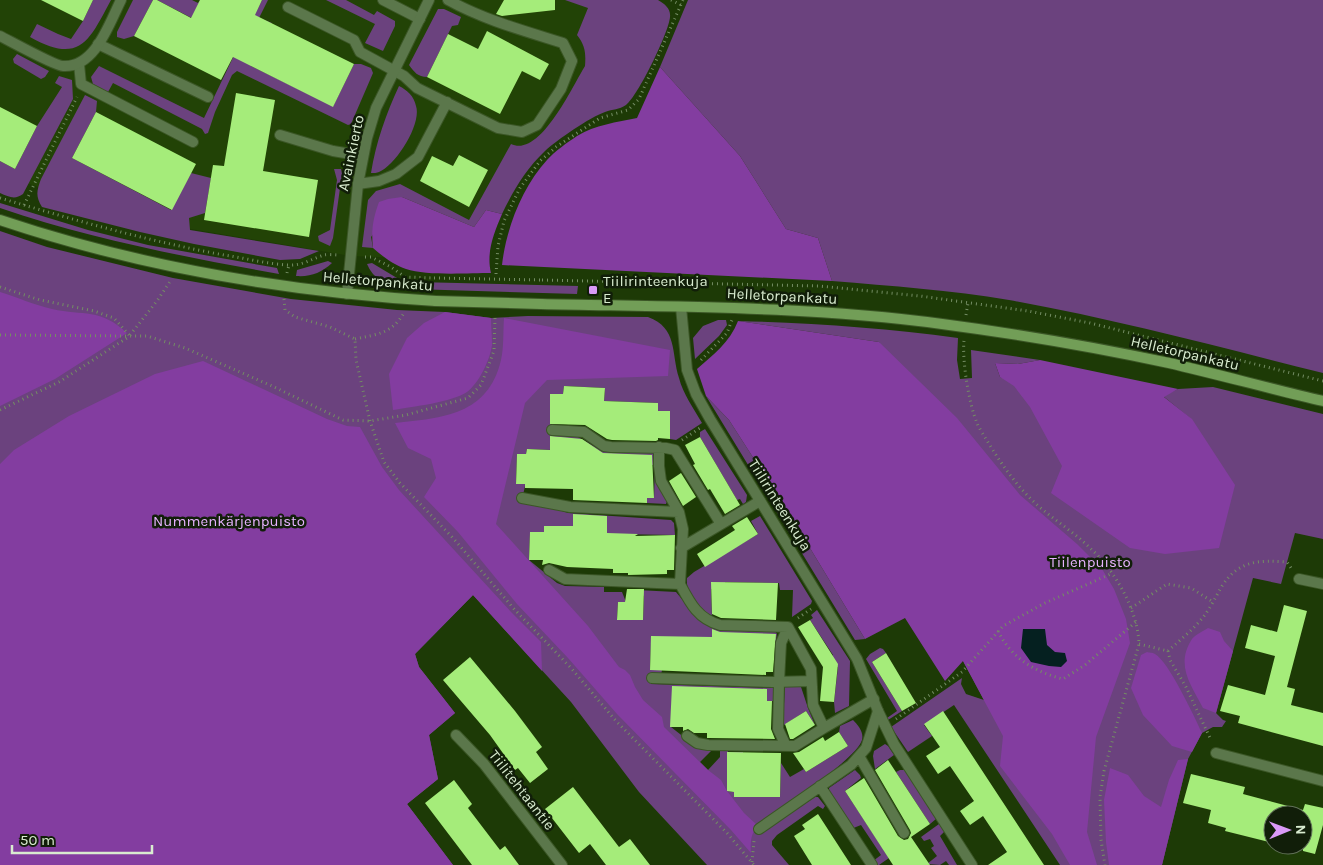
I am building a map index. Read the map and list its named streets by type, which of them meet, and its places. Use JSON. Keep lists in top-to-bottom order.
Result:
{
  "streets": {
    "street": [
      "Avainkierto",
      "Helletorpankatu",
      "Tiilirinteenkuja",
      "Tiilitehtaantie"
    ]
  },
  "crossings": [
    ["Avainkierto", "Helletorpankatu"],
    ["Helletorpankatu", "Tiilirinteenkuja"]
  ],
  "parks": ["Nummenkärjenpuisto", "Tiilenpuisto"],
  "places": {
    "transit": ["Tiilirinteenkuja E"]
  },
  "scale_bar": "50 m",
  "north": "right"
}
